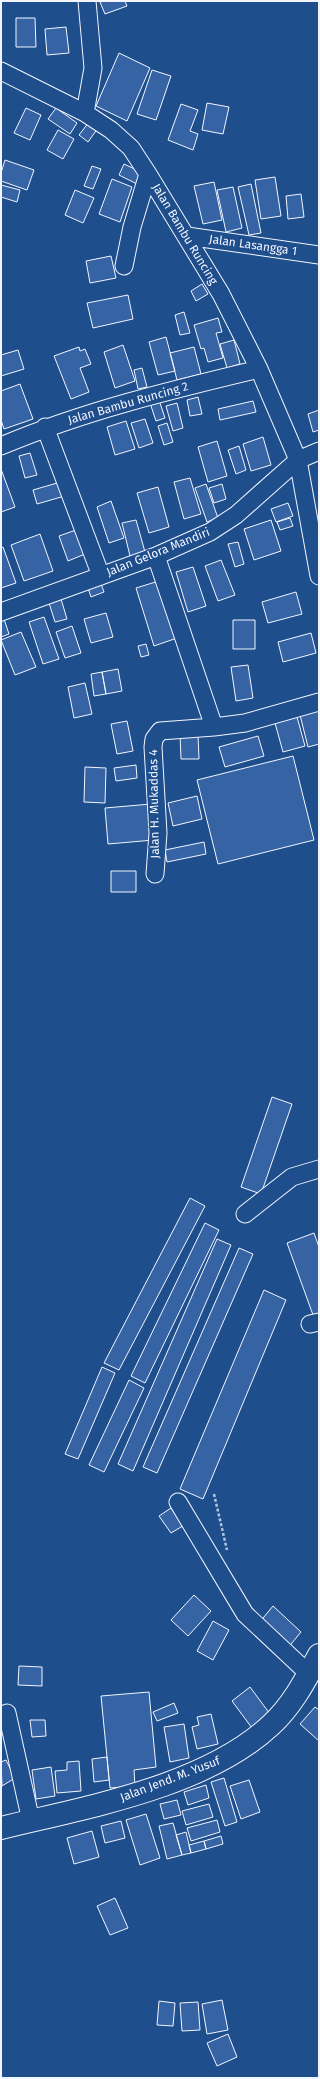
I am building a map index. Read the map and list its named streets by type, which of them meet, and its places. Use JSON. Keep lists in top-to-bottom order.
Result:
{
  "streets": {
    "highway": ["Jalan Jend. M. Yusuf"],
    "street": [
      "Jalan Bambu Runcing",
      "Jalan Lasangga 1",
      "Jalan Bambu Runcing 2",
      "Jalan Gelora Mandiri",
      "Jalan H. Mukaddas 4"
    ]
  },
  "crossings": [
    ["Jalan Bambu Runcing", "Jalan Lasangga 1"],
    ["Jalan Bambu Runcing", "Jalan Bambu Runcing 2"],
    ["Jalan Bambu Runcing", "Jalan Gelora Mandiri"]
  ]
}
